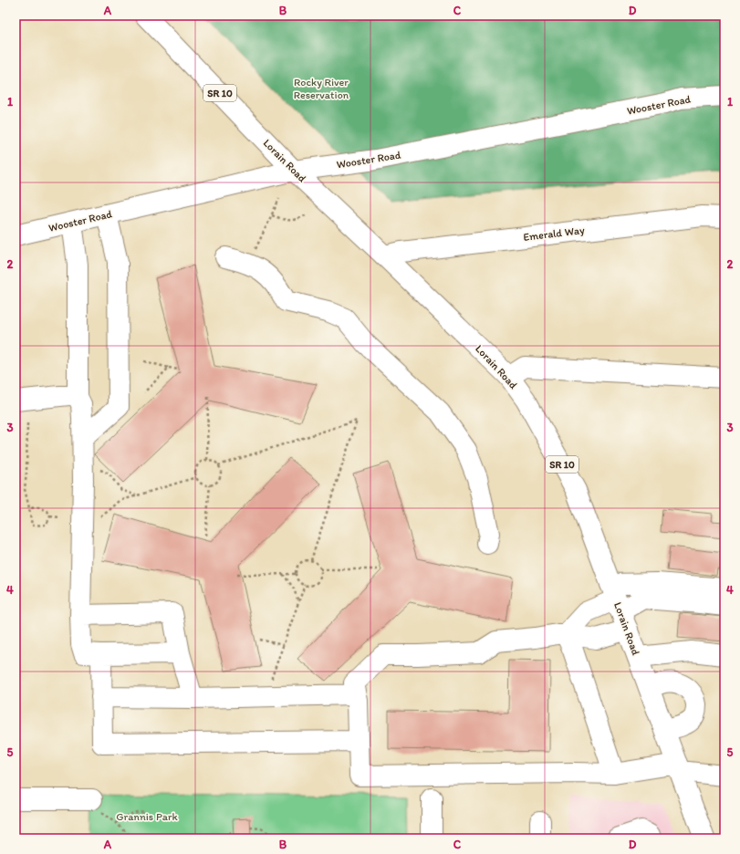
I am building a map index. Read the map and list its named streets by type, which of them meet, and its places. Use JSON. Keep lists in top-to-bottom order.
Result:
{
  "streets": {
    "main road": [
      "SR 10",
      "Wooster Road",
      "Lorain Road",
      "Emerald Way"
    ]
  },
  "crossings": [
    ["Wooster Road", "Lorain Road"],
    ["Lorain Road", "Emerald Way"]
  ],
  "parks": ["Rocky River Reservation", "Grannis Park"],
  "grid": {
    "columns": [
      "A",
      "B",
      "C",
      "D"
    ],
    "rows": [
      "1",
      "2",
      "3",
      "4",
      "5"
    ]
  }
}
